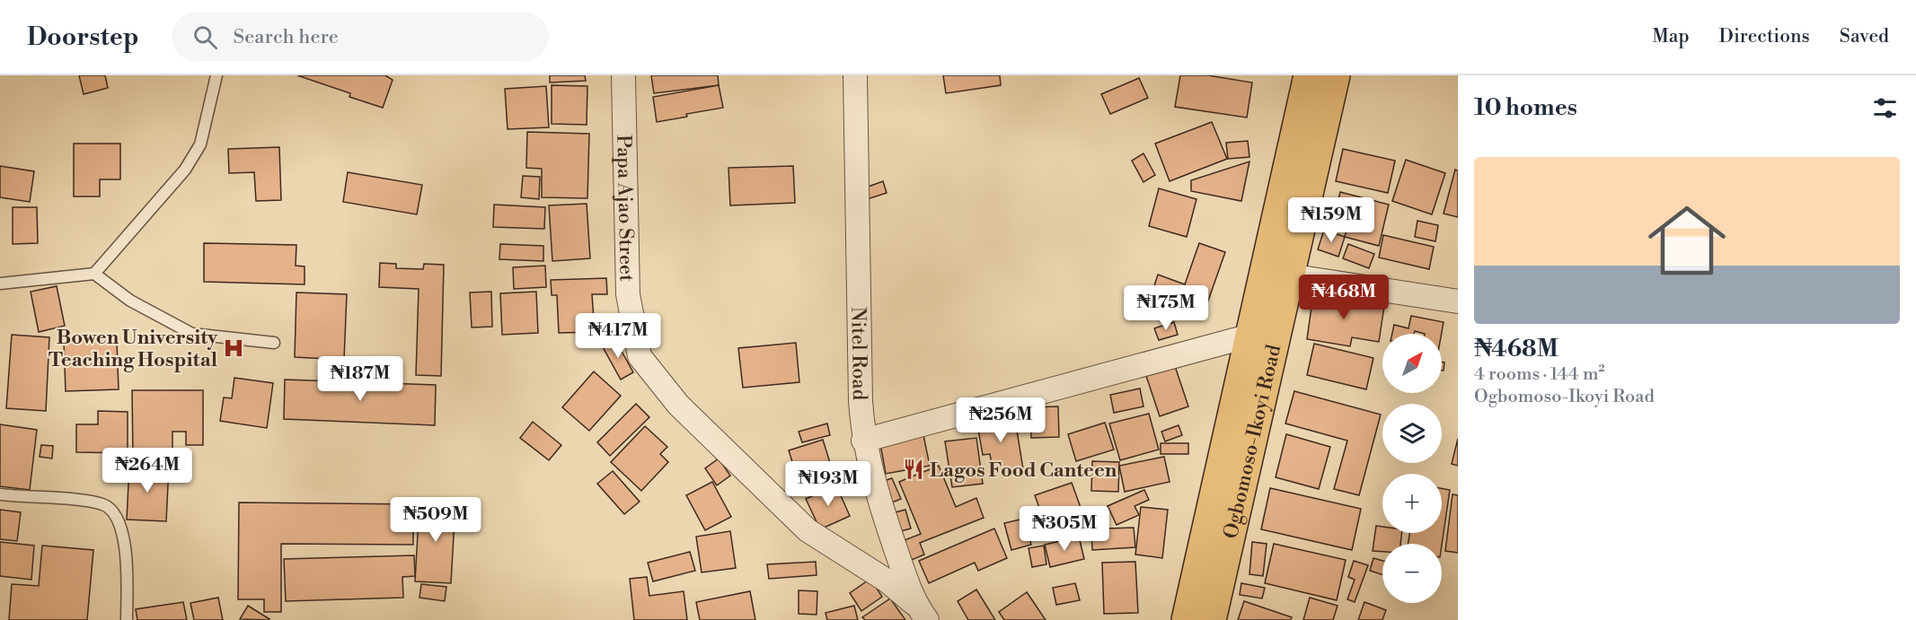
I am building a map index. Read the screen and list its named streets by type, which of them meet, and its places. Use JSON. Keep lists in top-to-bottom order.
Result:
{
  "streets": {
    "main road": ["Ogbomoso-Ikoyi Road"],
    "street": ["Papa Ajao Street", "Nitel Road"]
  },
  "crossings": [
    ["Papa Ajao Street", "Nitel Road"]
  ],
  "places": {
    "hospital": ["Bowen University Teaching Hospital"],
    "restaurant": ["Lagos Food Canteen"]
  },
  "north": "top right",
  "page": {
    "header": "Doorstep",
    "search": "Search here",
    "nav": ["Map", "Directions", "Saved"],
    "heading": "10 homes",
    "list": [
      {
        "name": "₦468M",
        "note": "4 rooms · 144 m² · Ogbomoso-Ikoyi Road"
      }
    ],
    "price": [
      "₦159M",
      "₦468M",
      "₦175M",
      "₦417M",
      "₦187M",
      "₦256M",
      "₦264M",
      "₦193M",
      "₦509M",
      "₦305M"
    ],
    "map_buttons": ["+", "−"]
  }
}
